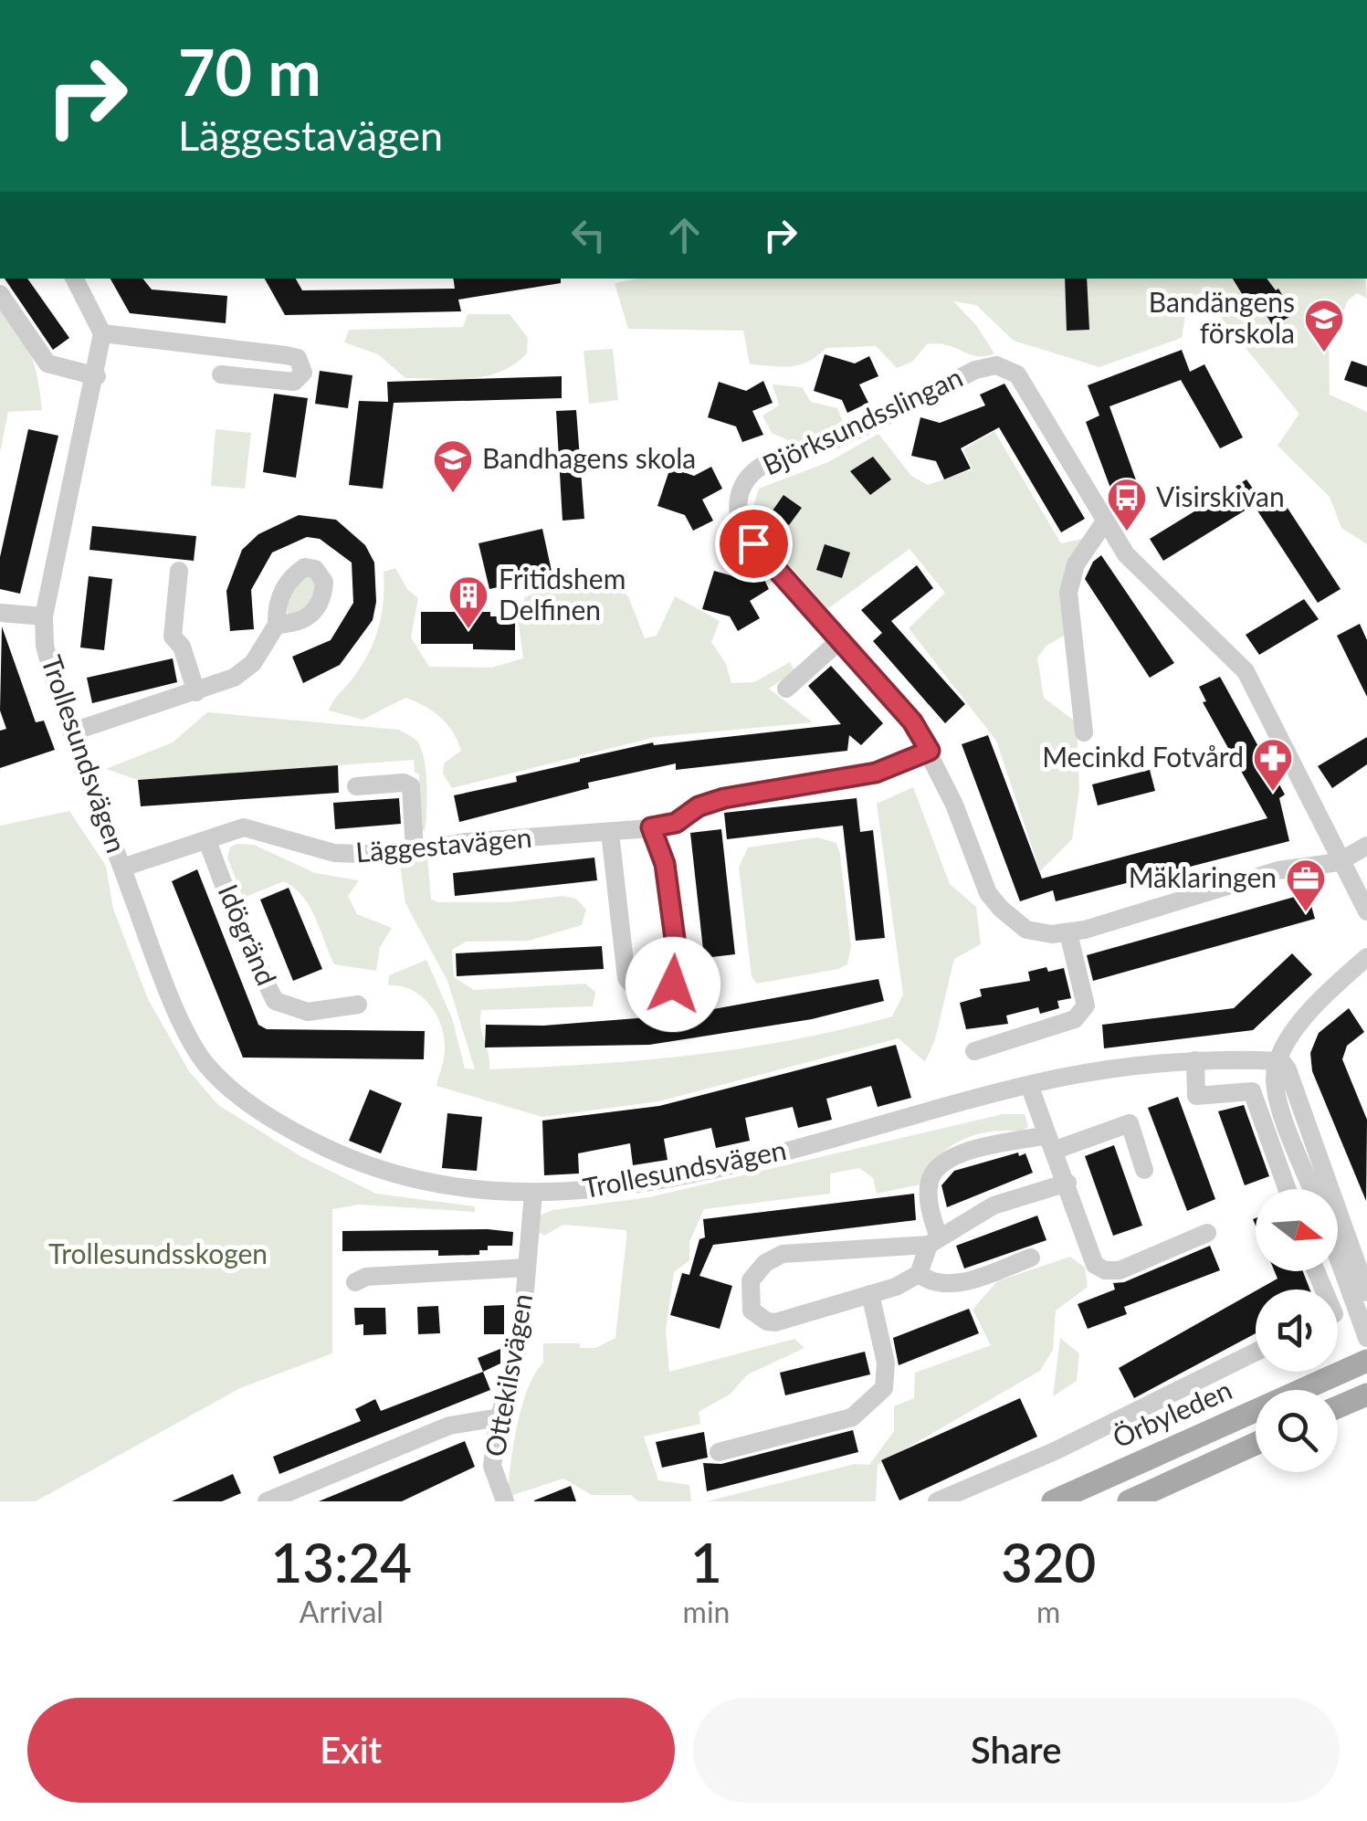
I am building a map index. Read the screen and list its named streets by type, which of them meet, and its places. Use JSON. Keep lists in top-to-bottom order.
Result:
{
  "streets": {
    "main road": ["Örbyleden"],
    "street": [
      "Björksundsslingan",
      "Trollesundsvägen",
      "Läggestavägen",
      "Idögränd",
      "Ottekilsvägen"
    ]
  },
  "crossings": [
    ["Björksundsslingan", "Läggestavägen"],
    ["Trollesundsvägen", "Läggestavägen"],
    ["Trollesundsvägen", "Ottekilsvägen"],
    ["Läggestavägen", "Idögränd"]
  ],
  "parks": ["Trollesundsskogen"],
  "places": {
    "school or university": ["Bandängens förskola", "Bandhagens skola"],
    "bus stop": ["Visirskivan"],
    "building": ["Fritidshem Delfinen"],
    "pharmacy": ["Mecinkd Fotvård"],
    "office": ["Mäklaringen"]
  },
  "north": "right",
  "page": {
    "turn": ["70 m", "Läggestavägen"],
    "eta": [
      "13:24",
      "Arrival",
      "1",
      "min",
      "320",
      "m"
    ],
    "buttons": ["Exit", "Share"]
  }
}
